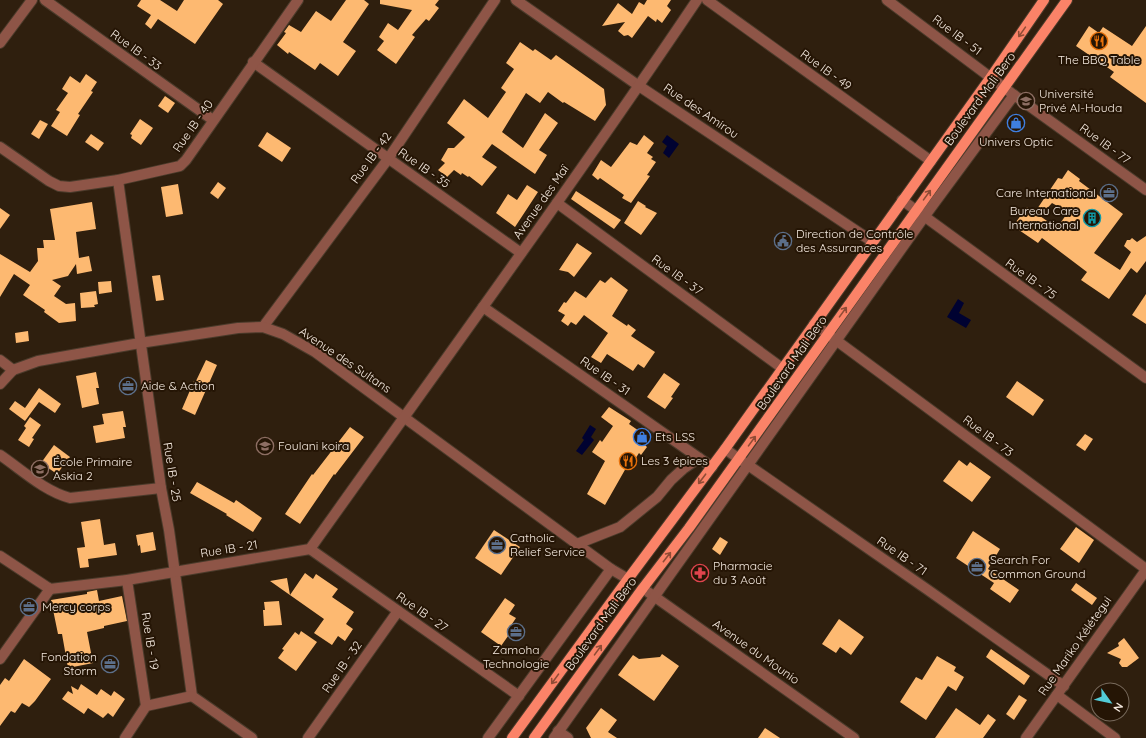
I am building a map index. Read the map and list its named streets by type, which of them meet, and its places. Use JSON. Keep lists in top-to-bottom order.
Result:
{
  "streets": {
    "main road": ["Boulevard Mali Bero"],
    "street": [
      "Rue IB - 51",
      "Rue IB - 33",
      "Rue IB - 49",
      "Rue des Amirou",
      "Rue IB - 40",
      "Rue IB - 77",
      "Rue IB - 42",
      "Rue IB - 35",
      "Avenue des Maï",
      "Rue IB - 37",
      "Rue IB - 75",
      "Avenue des Sultans",
      "Rue IB - 31",
      "Rue IB - 73",
      "Rue IB - 25",
      "Rue IB - 21",
      "Rue IB - 71",
      "Rue IB - 27",
      "Rue IB - 19",
      "Rue Mariko Kélétegui",
      "Avenue du Mounio",
      "Rue IB - 32"
    ]
  },
  "crossings": [
    ["Rue IB - 51", "Boulevard Mali Bero"],
    ["Rue IB - 51", "Rue IB - 77"],
    ["Rue IB - 33", "Rue IB - 40"],
    ["Rue IB - 49", "Boulevard Mali Bero"],
    ["Boulevard Mali Bero", "Rue des Amirou"],
    ["Boulevard Mali Bero", "Rue IB - 77"],
    ["Boulevard Mali Bero", "Rue IB - 37"],
    ["Boulevard Mali Bero", "Rue IB - 75"],
    ["Boulevard Mali Bero", "Avenue des Sultans"],
    ["Boulevard Mali Bero", "Rue IB - 31"],
    ["Boulevard Mali Bero", "Rue IB - 73"],
    ["Boulevard Mali Bero", "Rue IB - 71"],
    ["Boulevard Mali Bero", "Rue IB - 27"],
    ["Boulevard Mali Bero", "Avenue du Mounio"],
    ["Rue des Amirou", "Avenue des Maï"],
    ["Rue IB - 40", "Rue IB - 35"],
    ["Rue IB - 40", "Rue IB - 25"],
    ["Rue IB - 42", "Rue IB - 35"],
    ["Rue IB - 42", "Avenue des Sultans"],
    ["Rue IB - 35", "Avenue des Maï"],
    ["Avenue des Maï", "Rue IB - 37"],
    ["Avenue des Maï", "Avenue des Sultans"],
    ["Avenue des Maï", "Rue IB - 31"],
    ["Avenue des Sultans", "Rue IB - 25"],
    ["Rue IB - 73", "Rue Mariko Kélétegui"],
    ["Rue IB - 25", "Rue IB - 21"],
    ["Rue IB - 21", "Rue IB - 27"],
    ["Rue IB - 21", "Rue IB - 19"],
    ["Rue IB - 71", "Rue Mariko Kélétegui"],
    ["Rue IB - 27", "Rue IB - 32"]
  ],
  "places": {
    "restaurant": ["The BBQ Table", "Les 3 épices"],
    "school or university": ["Université Privé Al-Houda", "Foulani koira", "École Primaire Askia 2"],
    "shop": ["Univers Optic", "Ets LSS"],
    "office": [
      "Care International",
      "Aide & Action",
      "Catholic Relief Service",
      "Search For Common Ground",
      "Mercy corps",
      "Zamoha Technologie",
      "Fondation Storm"
    ],
    "building": ["Bureau Care International"],
    "public building": ["Direction de Contrôle des Assurances"],
    "pharmacy": ["Pharmacie du 3 Août"]
  },
  "north": "bottom right"
}
